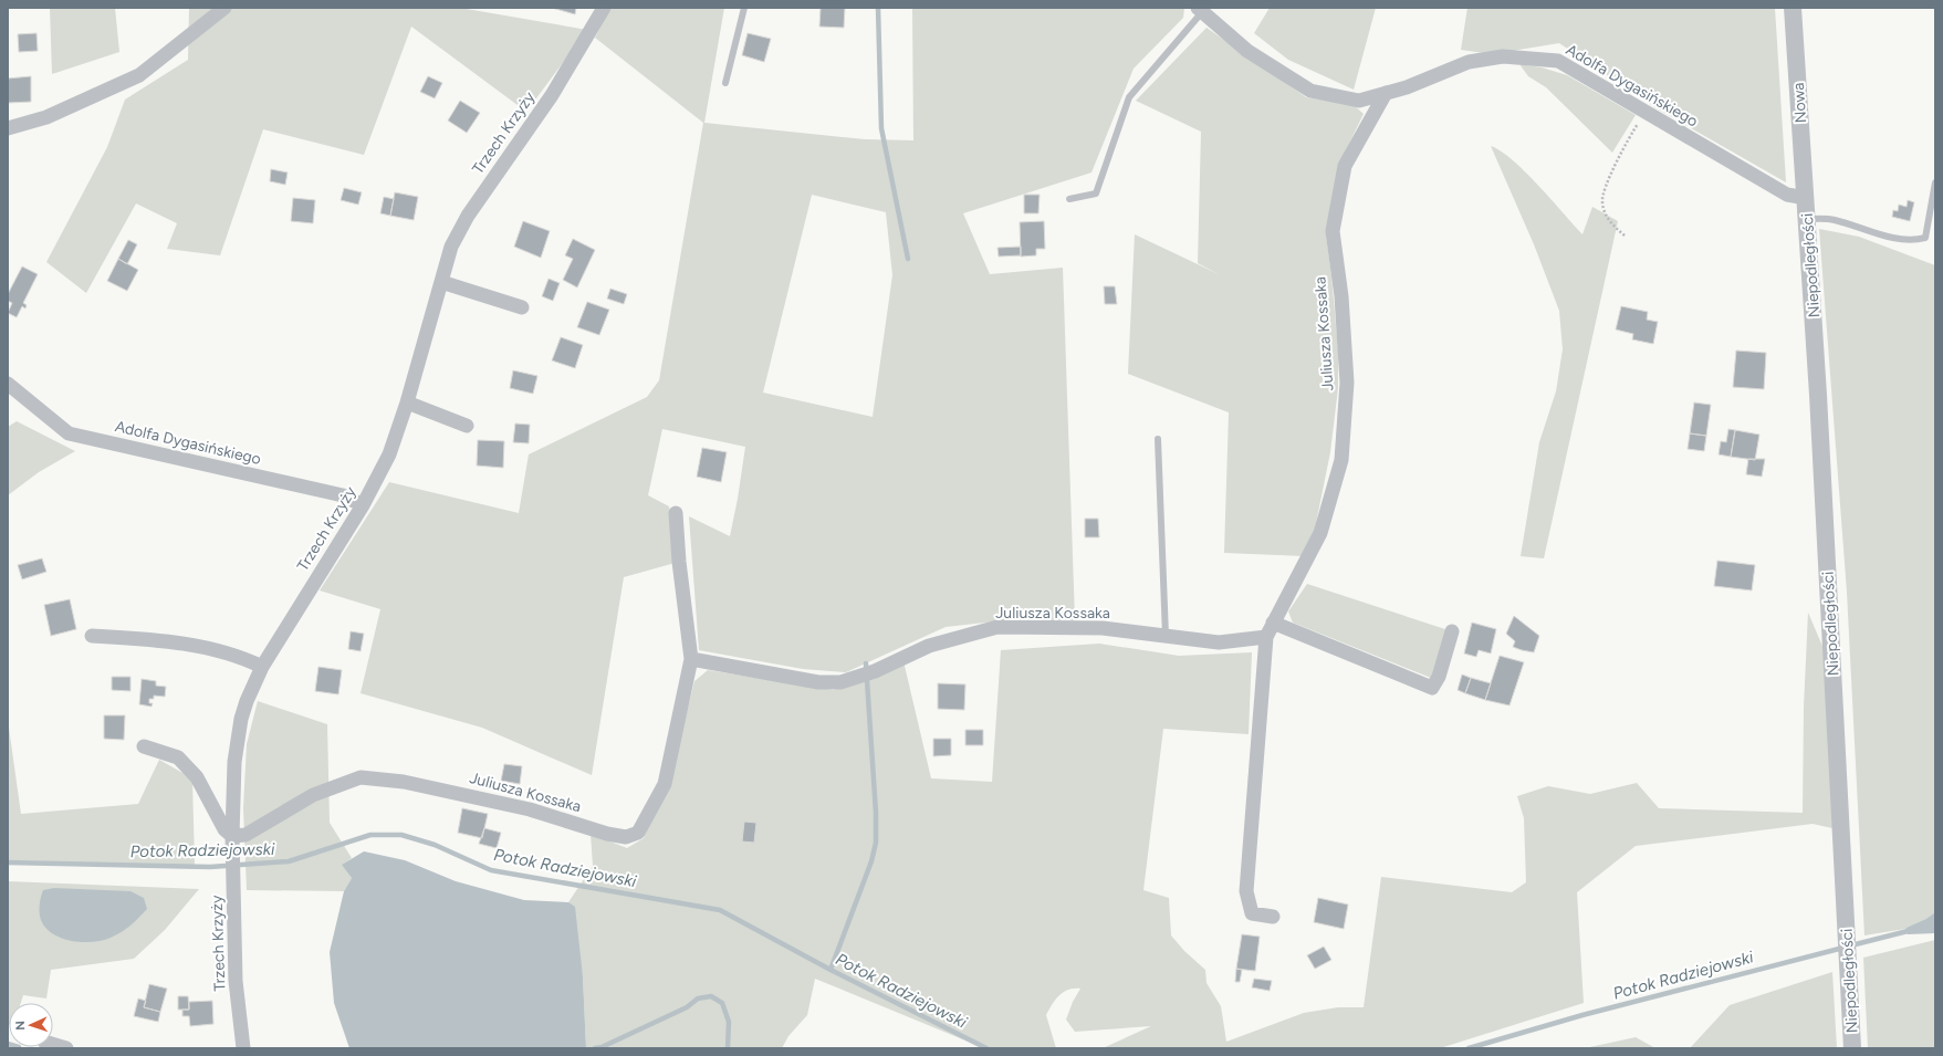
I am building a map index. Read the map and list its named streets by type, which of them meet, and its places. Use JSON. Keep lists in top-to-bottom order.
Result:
{
  "streets": {
    "street": [
      "Adolfa Dygasińskiego",
      "Nowa",
      "Trzech Krzyży",
      "Niepodległości",
      "Juliusza Kossaka"
    ]
  },
  "crossings": [
    ["Adolfa Dygasińskiego", "Nowa"],
    ["Adolfa Dygasińskiego", "Trzech Krzyży"],
    ["Adolfa Dygasińskiego", "Niepodległości"],
    ["Adolfa Dygasińskiego", "Juliusza Kossaka"],
    ["Nowa", "Niepodległości"],
    ["Trzech Krzyży", "Juliusza Kossaka"]
  ],
  "water": ["Potok Radziejowski"],
  "north": "left"
}
